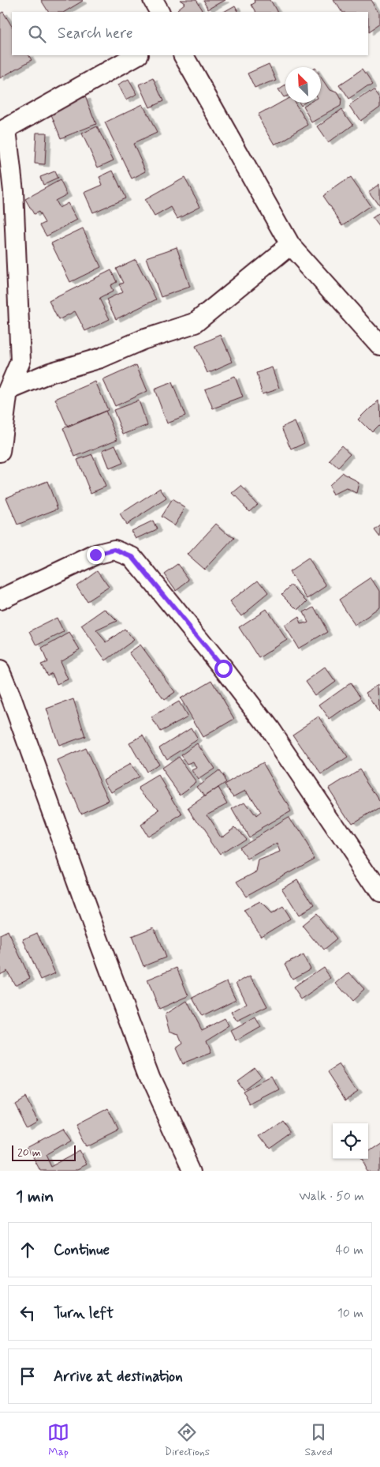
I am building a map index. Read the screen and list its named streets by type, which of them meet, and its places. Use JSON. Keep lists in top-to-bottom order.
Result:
{
  "scale_bar": "20 m",
  "north": "top left",
  "page": {
    "search": "Search here",
    "scale": "20 m",
    "heading": ["1 min", "Walk · 50 m"],
    "list": [
      ["Continue", "40 m"],
      ["Turn left", "10 m"],
      "Arrive at destination"
    ],
    "nav": ["Map", "Directions", "Saved"]
  }
}
